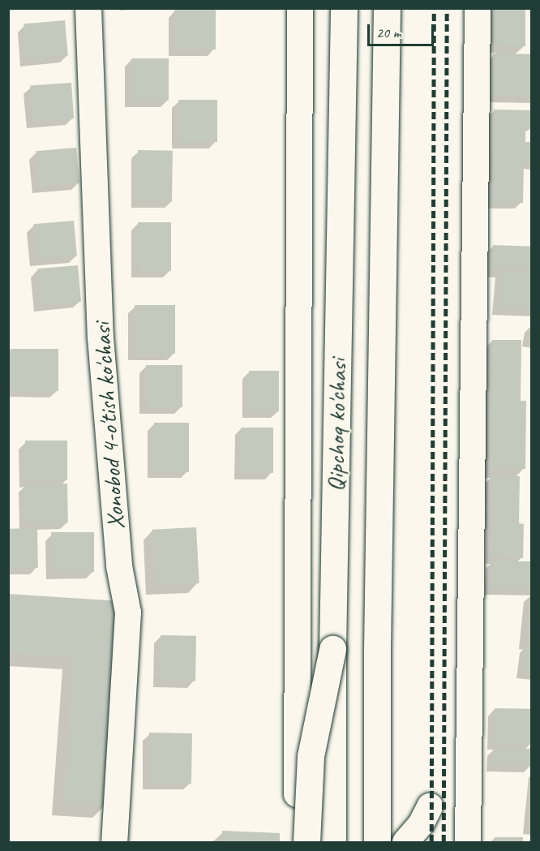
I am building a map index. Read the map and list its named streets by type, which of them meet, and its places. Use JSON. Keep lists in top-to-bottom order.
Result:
{
  "streets": {
    "main road": ["Qipchoq ko'chasi"],
    "street": ["Xonobod 4-o'tish ko'chasi"]
  },
  "scale_bar": "20 m"
}
